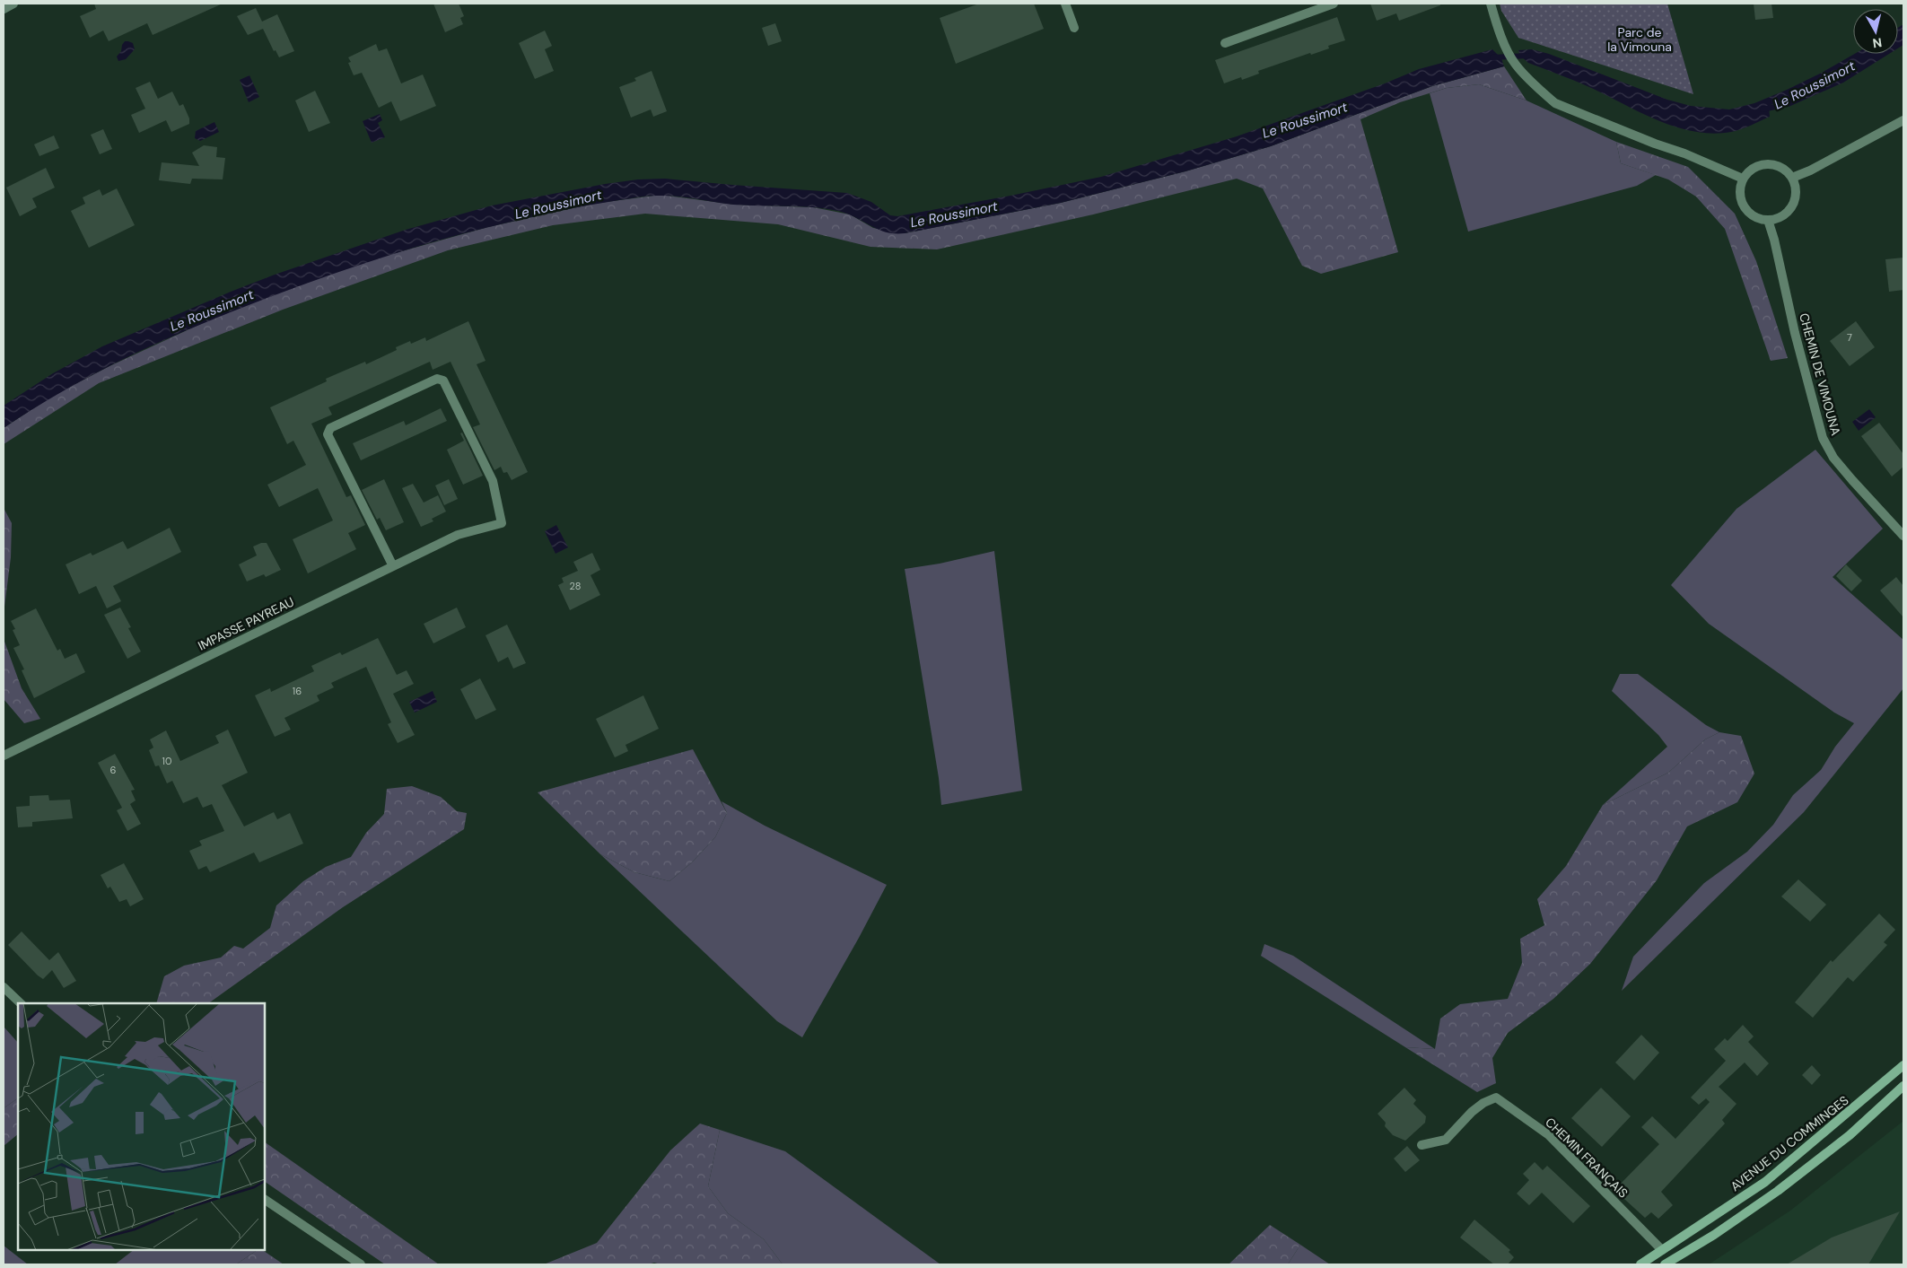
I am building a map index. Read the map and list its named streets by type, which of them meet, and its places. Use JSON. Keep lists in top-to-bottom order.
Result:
{
  "streets": {
    "main road": ["AVENUE DU COMMINGES"],
    "street": ["CHEMIN DE VIMOUNA", "IMPASSE PAYREAU", "CHEMIN FRANÇAIS"]
  },
  "crossings": [
    ["AVENUE DU COMMINGES", "CHEMIN FRANÇAIS"]
  ],
  "water": ["Le Roussimort"],
  "parks": ["Parc de la Vimouna"],
  "house_numbers": [
    "7",
    "28",
    "16",
    "10",
    "6"
  ],
  "north": "bottom"
}
